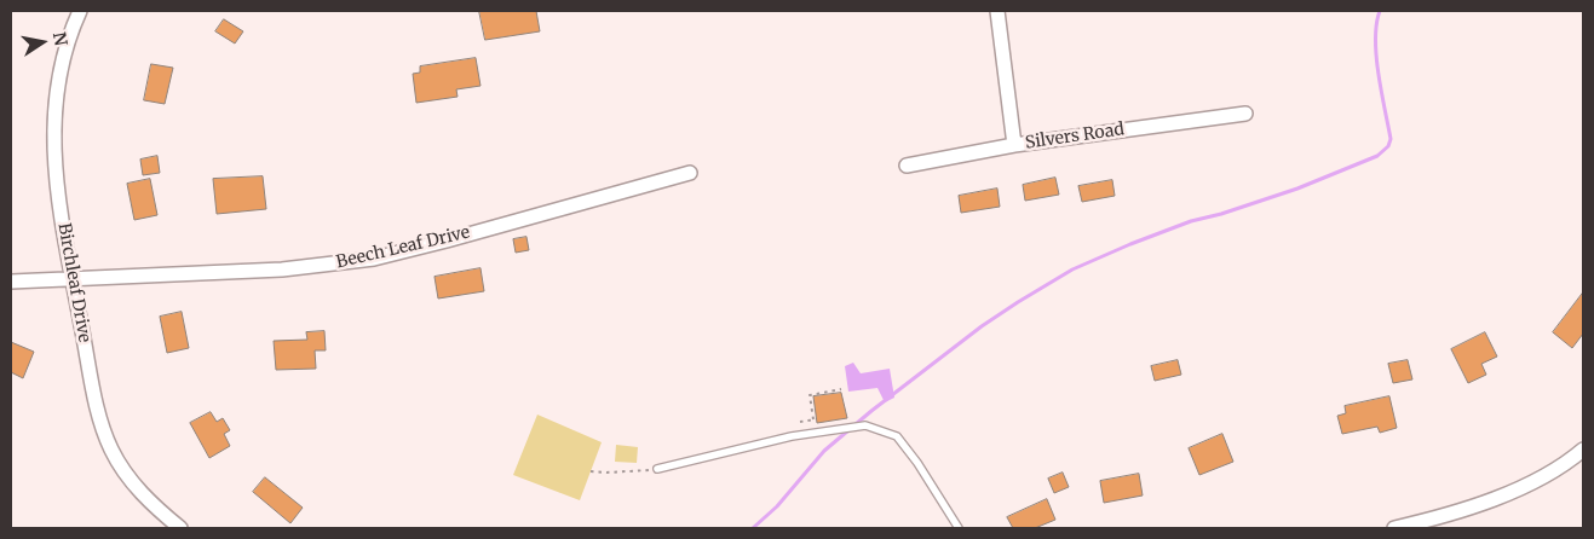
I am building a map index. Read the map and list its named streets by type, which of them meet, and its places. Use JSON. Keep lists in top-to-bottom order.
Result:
{
  "streets": {
    "street": ["Silvers Road", "Beech Leaf Drive", "Birchleaf Drive"]
  },
  "crossings": [
    ["Beech Leaf Drive", "Birchleaf Drive"]
  ],
  "north": "right"
}
